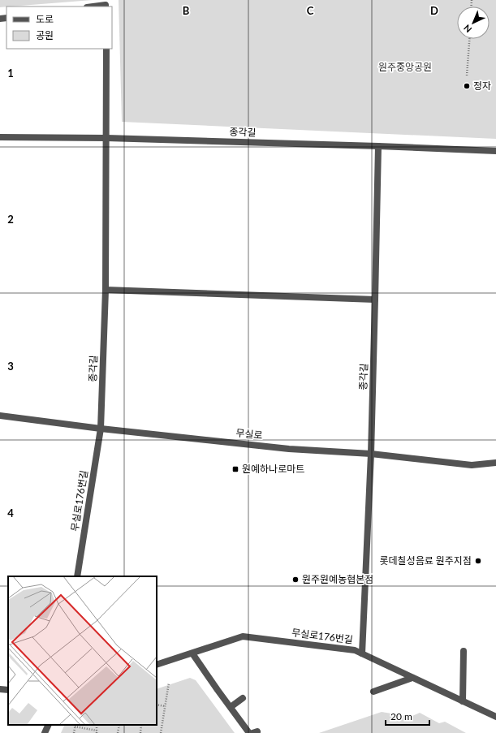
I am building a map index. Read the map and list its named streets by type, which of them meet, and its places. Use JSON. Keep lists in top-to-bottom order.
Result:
{
  "streets": {
    "street": ["종각길", "무실로", "무실로176번길"]
  },
  "crossings": [
    ["종각길", "무실로"],
    ["종각길", "무실로176번길"],
    ["무실로", "무실로176번길"]
  ],
  "parks": ["원주중앙공원"],
  "places": {
    "other": ["정자", "롯데칠성음료 원주지점", "원주원예농협본점"],
    "transit": ["원예하나로마트"]
  },
  "legend": ["도로", "공원"],
  "scale_bar": "20 m",
  "north": "bottom left",
  "grid": {
    "columns": ["B", "C", "D"],
    "rows": [
      "1",
      "2",
      "3",
      "4"
    ]
  }
}
